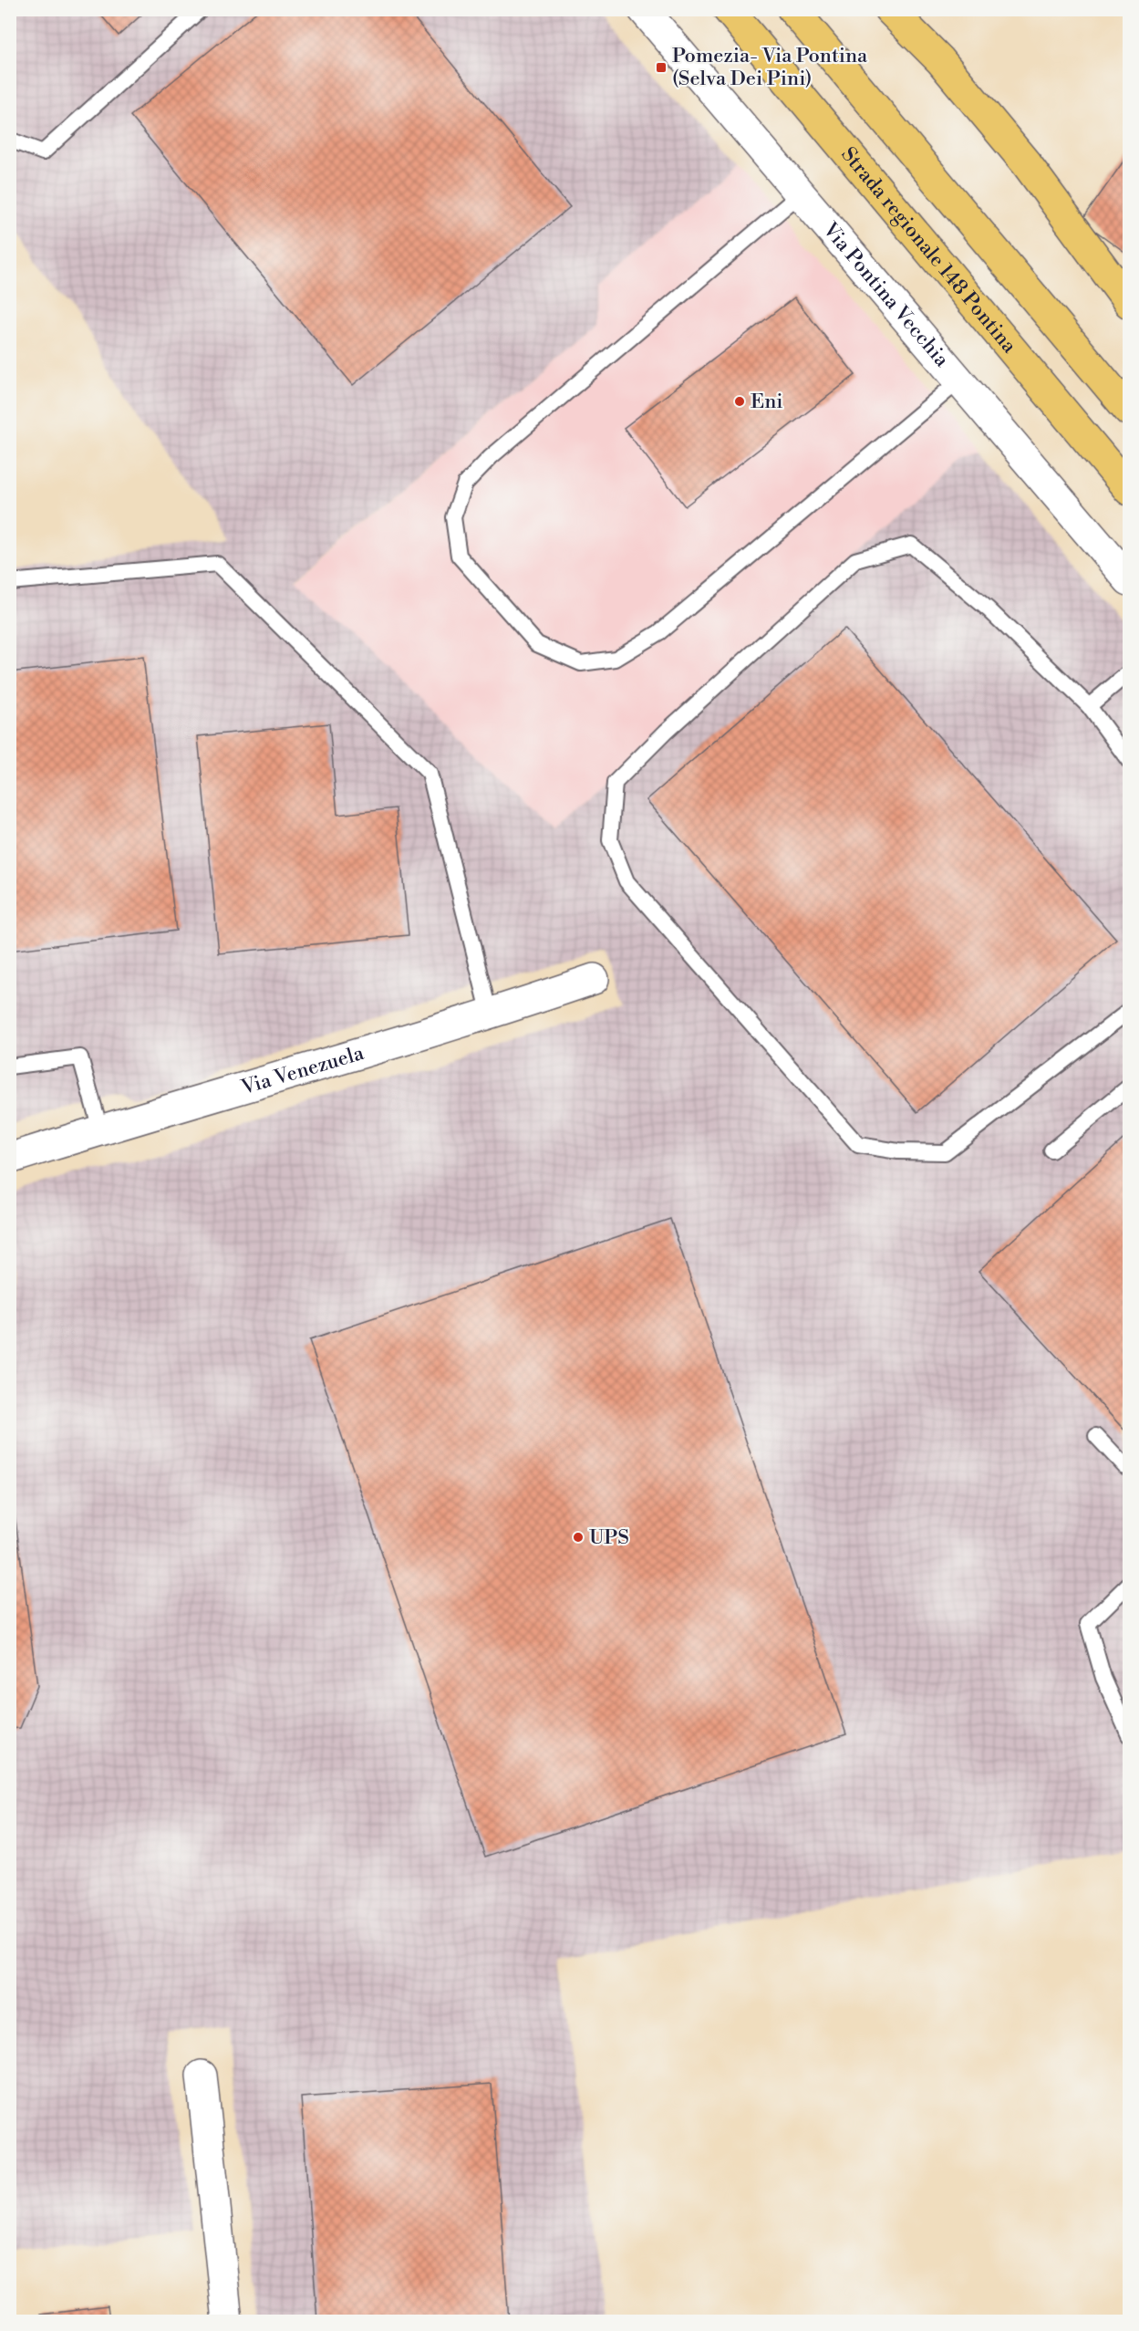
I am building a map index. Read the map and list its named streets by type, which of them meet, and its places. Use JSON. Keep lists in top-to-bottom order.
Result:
{
  "streets": {
    "highway": ["Strada regionale 148 Pontina"],
    "street": ["Via Pontina Vecchia", "Via Venezuela"]
  },
  "places": {
    "transit": ["Pomezia- Via Pontina (Selva Dei Pini)"],
    "other": ["Eni", "UPS"]
  }
}
